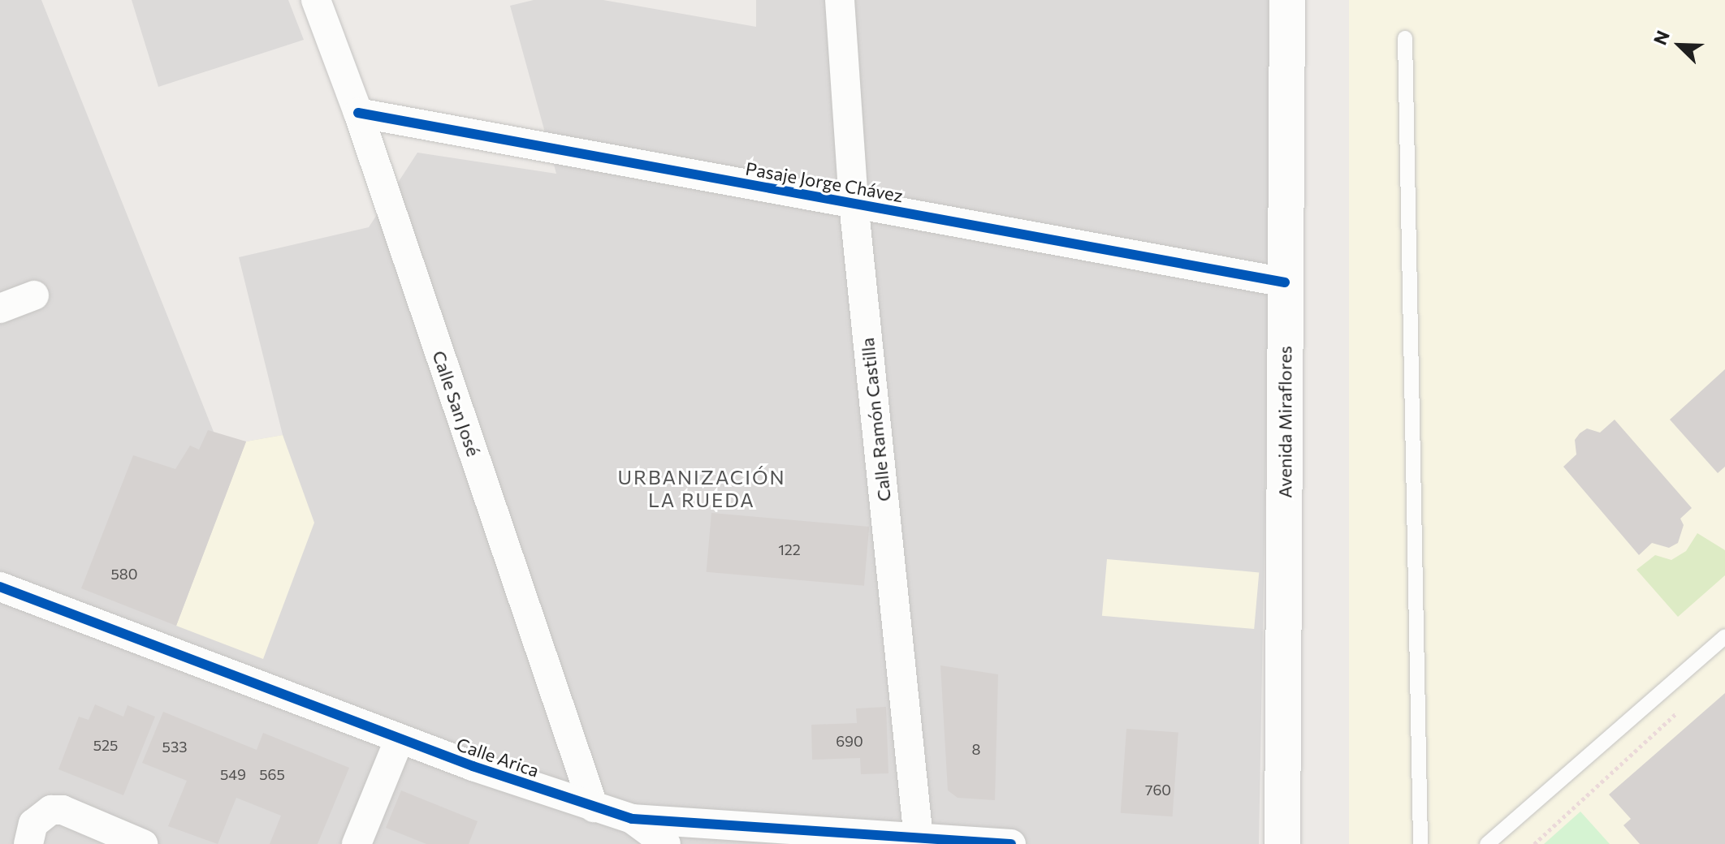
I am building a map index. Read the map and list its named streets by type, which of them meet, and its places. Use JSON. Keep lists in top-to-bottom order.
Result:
{
  "streets": {
    "street": [
      "Pasaje Jorge Chávez",
      "Calle San José",
      "Calle Ramón Castilla",
      "Avenida Miraflores",
      "Calle Arica"
    ]
  },
  "crossings": [
    ["Pasaje Jorge Chávez", "Calle San José"],
    ["Pasaje Jorge Chávez", "Calle Ramón Castilla"],
    ["Pasaje Jorge Chávez", "Avenida Miraflores"],
    ["Calle San José", "Calle Arica"],
    ["Calle Ramón Castilla", "Calle Arica"]
  ],
  "districts": ["URBANIZACIÓN LA RUEDA"],
  "house_numbers": [
    "122",
    "580",
    "690",
    "525",
    "533",
    "8",
    "549",
    "565",
    "760"
  ],
  "north": "top left"
}
